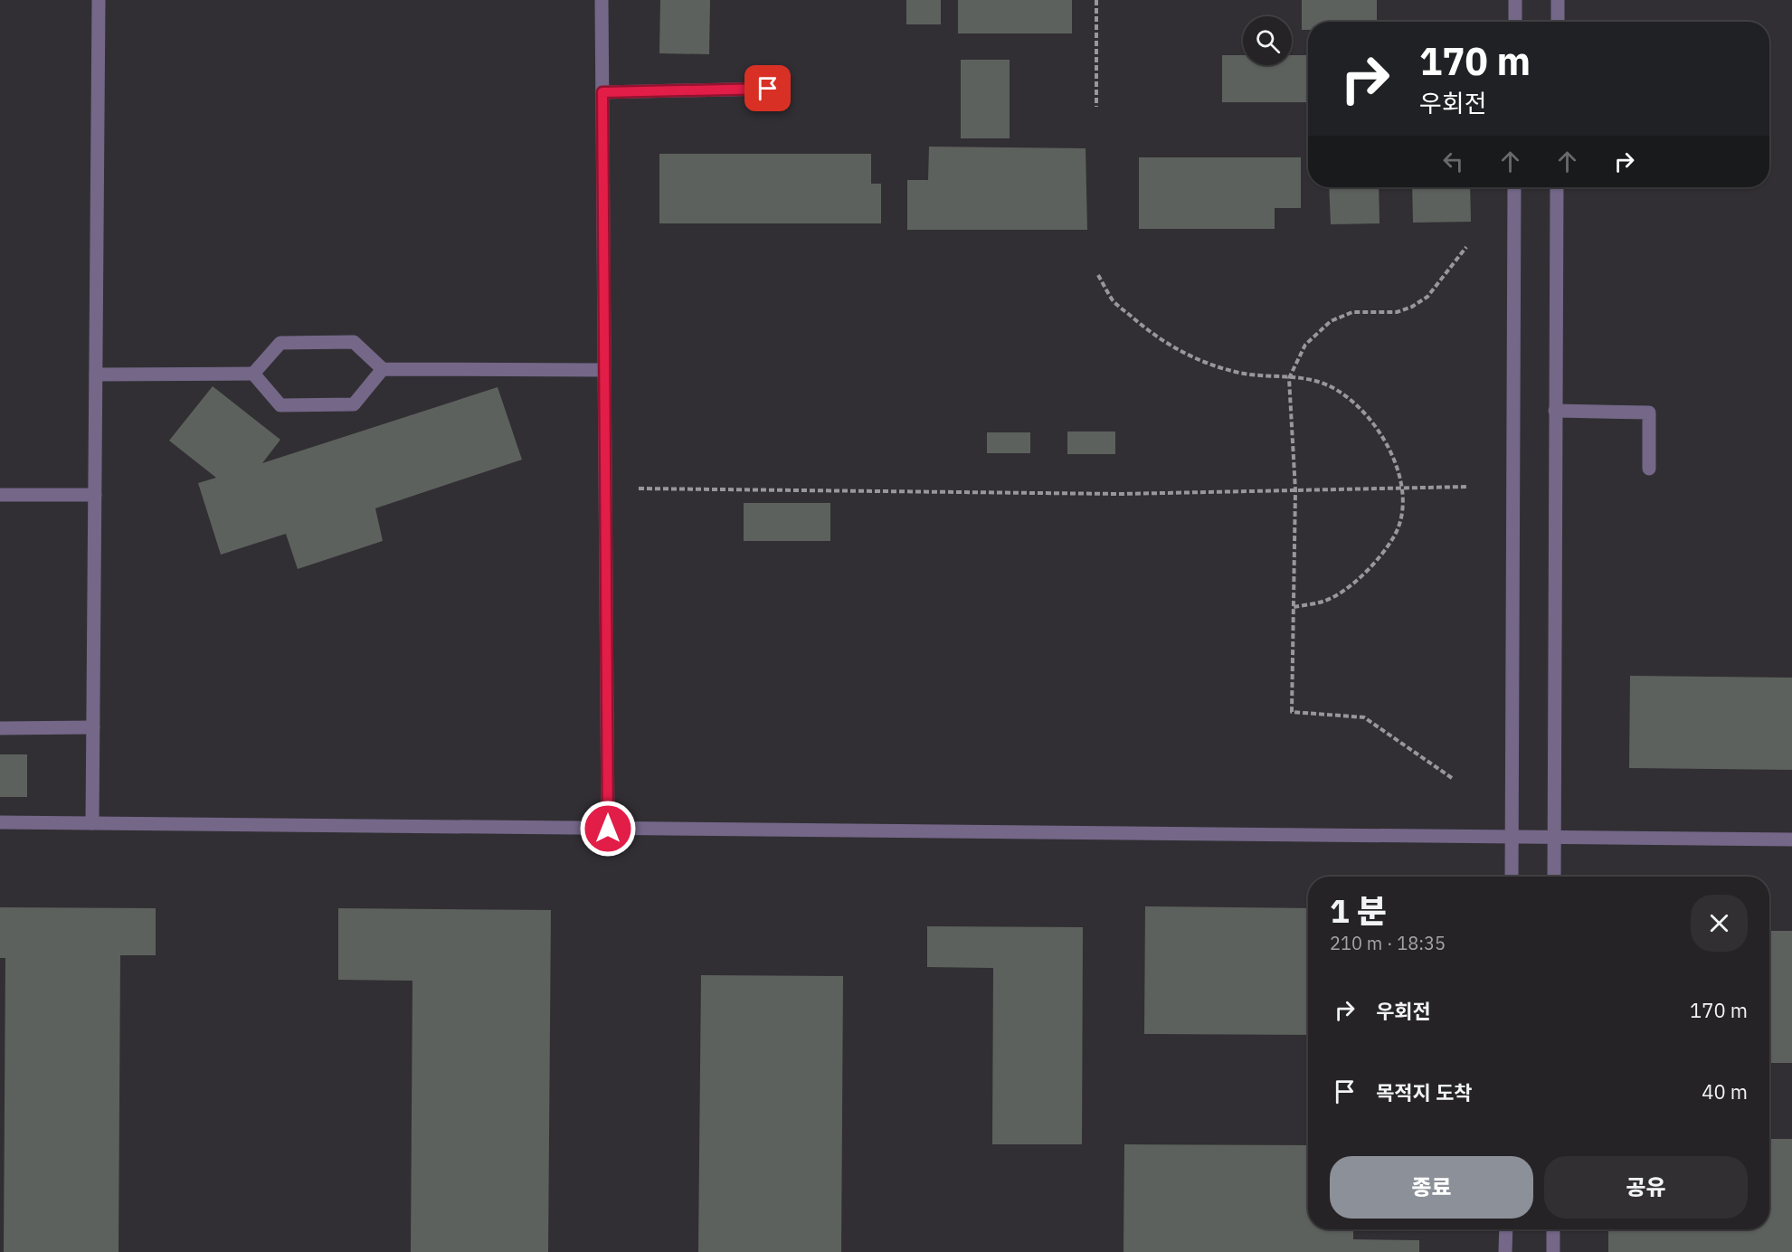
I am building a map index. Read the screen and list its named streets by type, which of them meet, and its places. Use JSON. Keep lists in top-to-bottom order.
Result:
{
  "page": {
    "turn": ["170 m", "우회전"],
    "heading": ["1 분", "210 m · 18:35"],
    "list": [
      {
        "name": "우회전",
        "value": "170 m"
      },
      {
        "name": "목적지 도착",
        "value": "40 m"
      }
    ],
    "buttons": ["종료", "공유"]
  }
}
